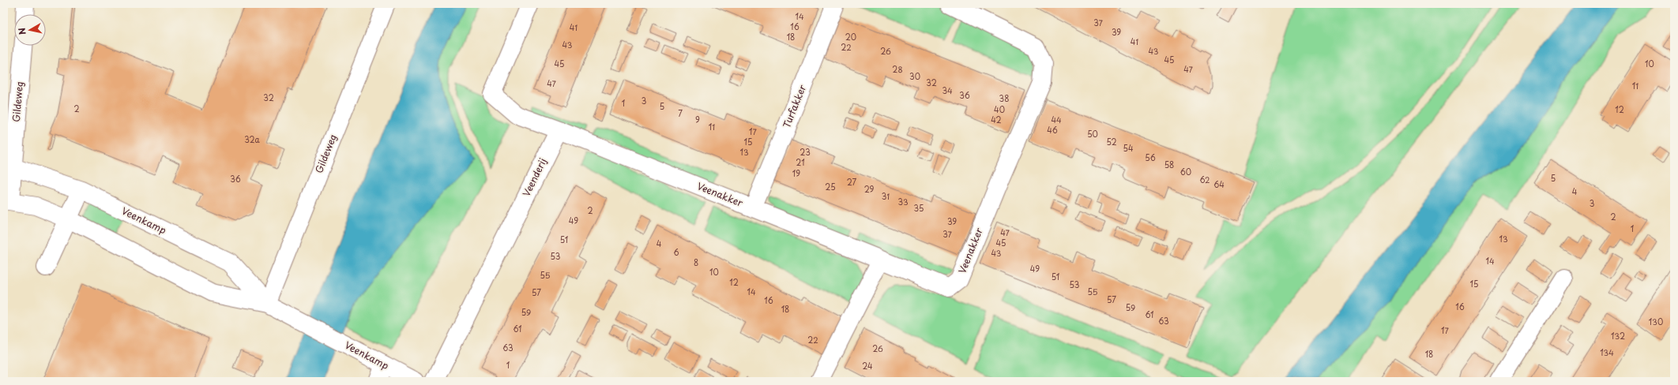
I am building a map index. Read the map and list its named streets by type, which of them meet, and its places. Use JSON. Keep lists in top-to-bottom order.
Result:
{
  "streets": {
    "street": [
      "Gildeweg",
      "Turfakker",
      "Veenderij",
      "Veenakker",
      "Veenkamp"
    ]
  },
  "crossings": [
    ["Gildeweg", "Veenkamp"],
    ["Turfakker", "Veenakker"],
    ["Veenderij", "Veenakker"]
  ],
  "house_numbers": [
    "14",
    "37",
    "16",
    "41",
    "39",
    "18",
    "20",
    "41",
    "43",
    "22",
    "26",
    "43",
    "45",
    "45",
    "10",
    "28",
    "47",
    "30",
    "32",
    "47",
    "11",
    "34",
    "36",
    "32",
    "38",
    "3",
    "1",
    "5",
    "2",
    "40",
    "12",
    "7",
    "9",
    "42",
    "44",
    "11",
    "46",
    "17",
    "50",
    "32a",
    "15",
    "52",
    "54",
    "13",
    "23",
    "56",
    "21",
    "58",
    "60",
    "19",
    "5",
    "36",
    "62",
    "27",
    "64",
    "25",
    "29",
    "4",
    "31",
    "33",
    "3",
    "35",
    "2",
    "2",
    "49",
    "39",
    "1",
    "47",
    "37",
    "13",
    "51",
    "45",
    "4",
    "6",
    "43",
    "53",
    "14",
    "8",
    "49",
    "10",
    "55",
    "51",
    "12",
    "15",
    "53",
    "14",
    "55",
    "57",
    "57",
    "16",
    "16",
    "59",
    "18",
    "59",
    "61",
    "63",
    "130",
    "61",
    "17",
    "132",
    "22",
    "63",
    "26",
    "134",
    "18",
    "1",
    "24"
  ],
  "north": "left"
}
